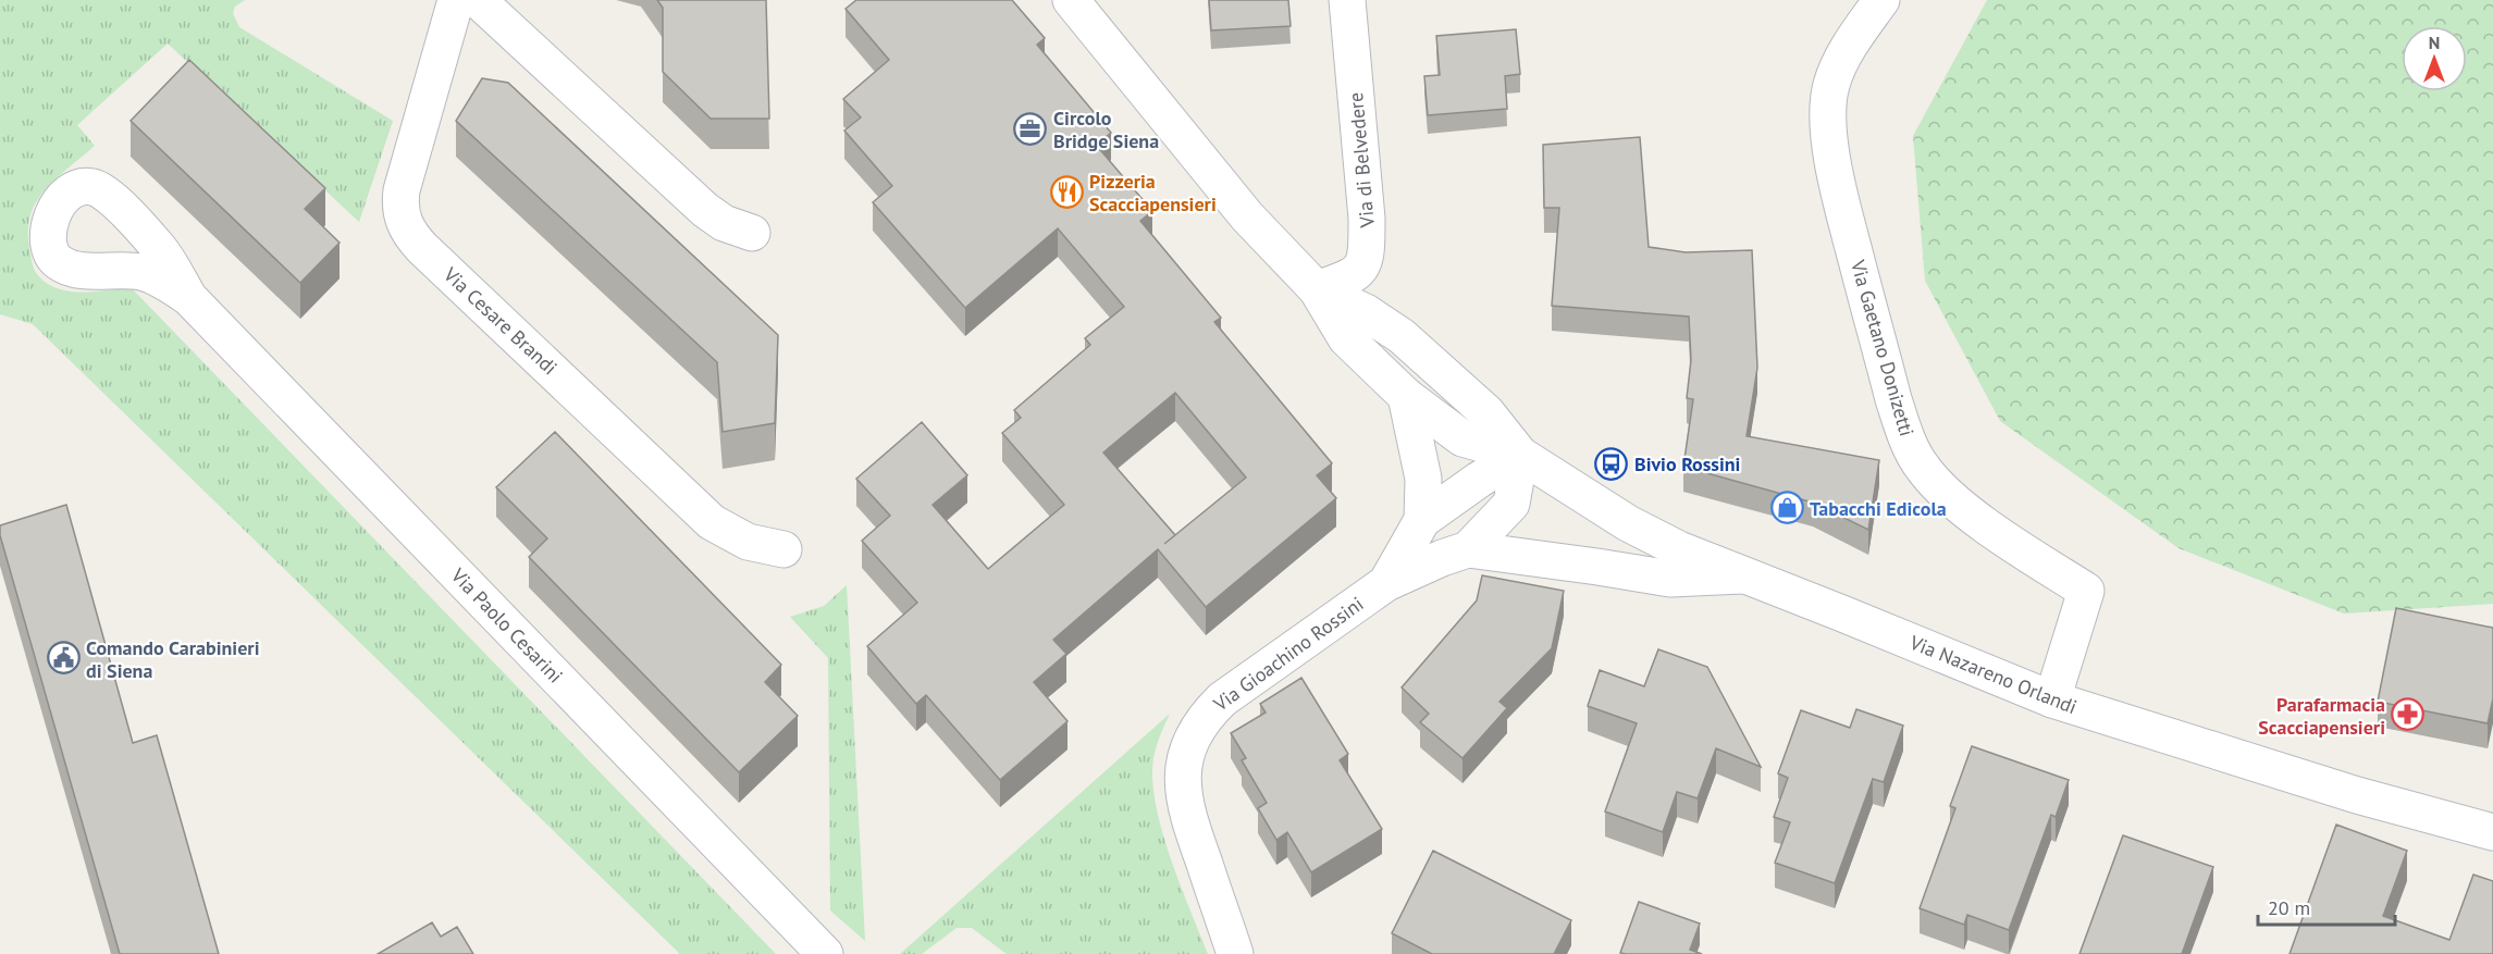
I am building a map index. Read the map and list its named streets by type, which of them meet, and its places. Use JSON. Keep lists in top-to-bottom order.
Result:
{
  "streets": {
    "street": [
      "Via di Belvedere",
      "Via Cesare Brandi",
      "Via Gaetano Donizetti",
      "Via Paolo Cesarini",
      "Via Gioachino Rossini",
      "Via Nazareno Orlandi"
    ]
  },
  "crossings": [
    ["Via di Belvedere", "Via Nazareno Orlandi"],
    ["Via Gaetano Donizetti", "Via Nazareno Orlandi"],
    ["Via Gioachino Rossini", "Via Nazareno Orlandi"]
  ],
  "places": {
    "office": ["Circolo Bridge Siena"],
    "restaurant": ["Pizzeria Scacciapensieri"],
    "bus stop": ["Bivio Rossini"],
    "shop": ["Tabacchi Edicola"],
    "public building": ["Comando Carabinieri di Siena"],
    "pharmacy": ["Parafarmacia Scacciapensieri"]
  },
  "scale_bar": "20 m",
  "north": "top"
}
